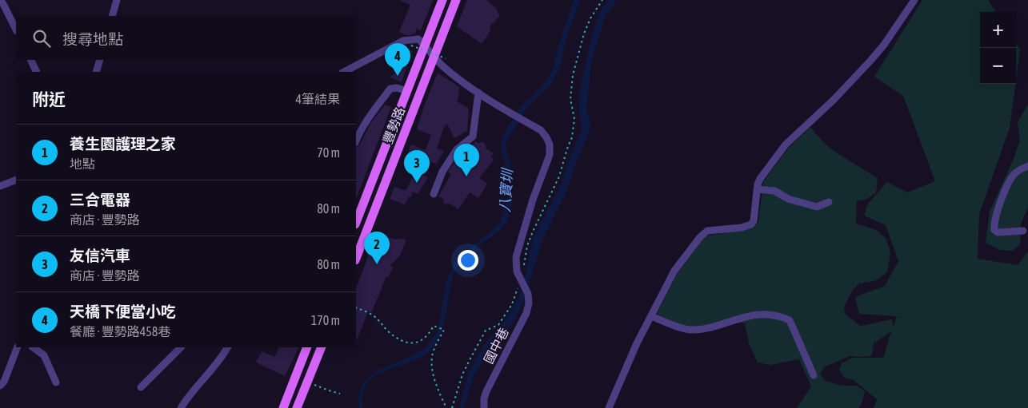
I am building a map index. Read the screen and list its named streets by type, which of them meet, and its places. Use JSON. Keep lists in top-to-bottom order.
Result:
{
  "streets": {
    "main road": ["豐勢路"],
    "street": ["國中巷"]
  },
  "water": ["八寶圳"],
  "page": {
    "map_buttons": ["+", "−"],
    "search": "搜尋地點",
    "pins": [
      "4",
      "1",
      "3",
      "2"
    ],
    "heading": ["附近", "4筆結果"],
    "list": [
      {
        "mark": "1",
        "name": "養生園護理之家",
        "note": "地點",
        "value": "70 m"
      },
      {
        "mark": "2",
        "name": "三合電器",
        "note": "商店 · 豐勢路",
        "value": "80 m"
      },
      {
        "mark": "3",
        "name": "友信汽車",
        "note": "商店 · 豐勢路",
        "value": "80 m"
      },
      {
        "mark": "4",
        "name": "天橋下便當小吃",
        "note": "餐廳 · 豐勢路458巷",
        "value": "170 m"
      }
    ]
  }
}
